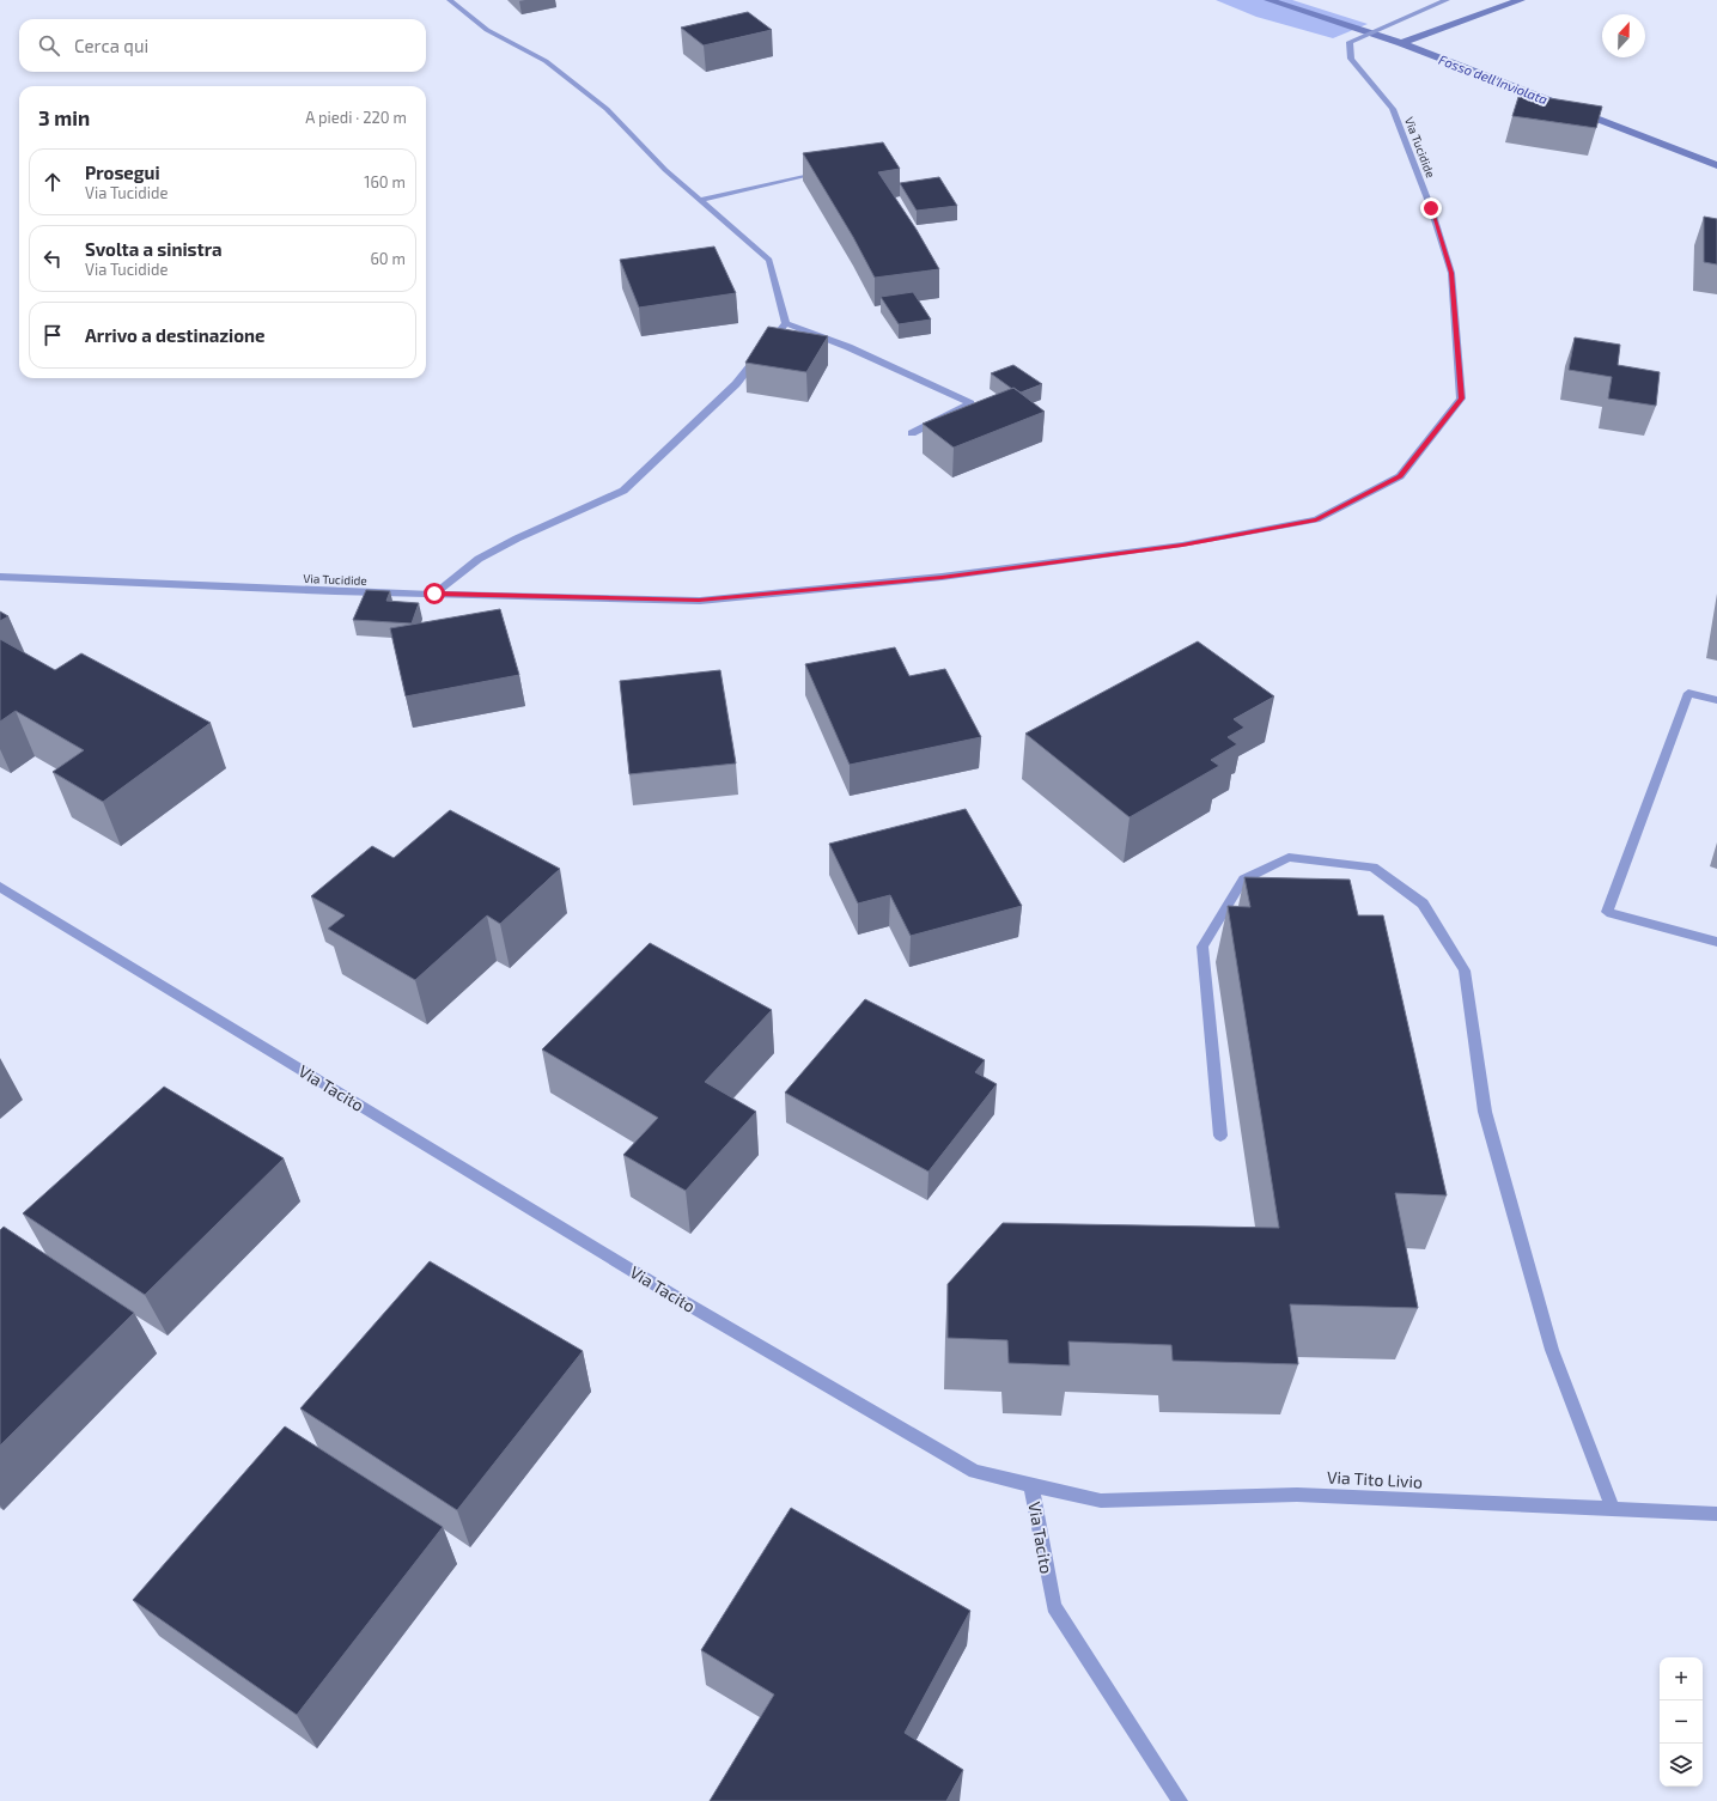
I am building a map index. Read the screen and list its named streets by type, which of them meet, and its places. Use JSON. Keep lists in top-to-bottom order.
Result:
{
  "streets": {
    "street": ["Via Tucidide", "Via Tacito", "Via Tito Livio"]
  },
  "crossings": [
    ["Via Tacito", "Via Tito Livio"]
  ],
  "water": ["Fosso dell'Inviolata"],
  "north": "top",
  "page": {
    "search": "Cerca qui",
    "heading": ["3 min", "A piedi · 220 m"],
    "list": [
      ["Prosegui", "Via Tucidide", "160 m"],
      ["Svolta a sinistra", "Via Tucidide", "60 m"],
      "Arrivo a destinazione"
    ],
    "map_buttons": ["+", "−"]
  }
}
